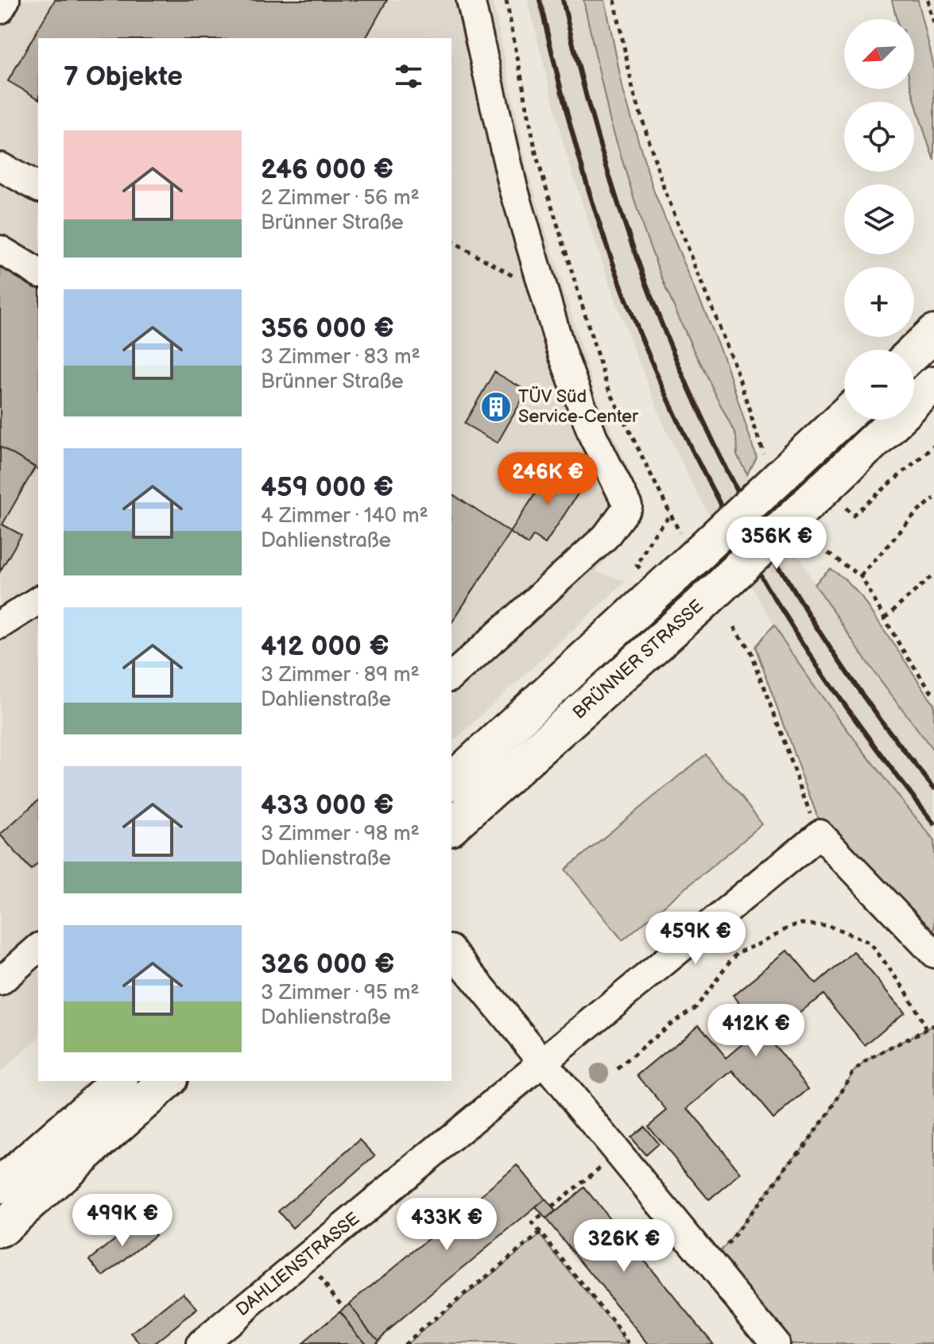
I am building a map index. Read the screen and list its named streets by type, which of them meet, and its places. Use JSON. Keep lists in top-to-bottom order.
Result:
{
  "streets": {
    "main road": ["BRÜNNER STRASSE"],
    "street": ["DAHLIENSTRASSE"]
  },
  "places": {
    "building": ["TÜV Süd Service-Center"]
  },
  "north": "bottom left",
  "page": {
    "map_buttons": ["+", "−"],
    "heading": "7 Objekte",
    "list": [
      {
        "name": "246 000 €",
        "note": "2 Zimmer · 56 m² · Brünner Straße"
      },
      {
        "name": "356 000 €",
        "note": "3 Zimmer · 83 m² · Brünner Straße"
      },
      {
        "name": "459 000 €",
        "note": "4 Zimmer · 140 m² · Dahlienstraße"
      },
      {
        "name": "412 000 €",
        "note": "3 Zimmer · 89 m² · Dahlienstraße"
      },
      {
        "name": "433 000 €",
        "note": "3 Zimmer · 98 m² · Dahlienstraße"
      },
      {
        "name": "326 000 €",
        "note": "3 Zimmer · 95 m² · Dahlienstraße"
      }
    ],
    "price": [
      "246K €",
      "356K €",
      "459K €",
      "412K €",
      "499K €",
      "433K €",
      "326K €"
    ]
  }
}
